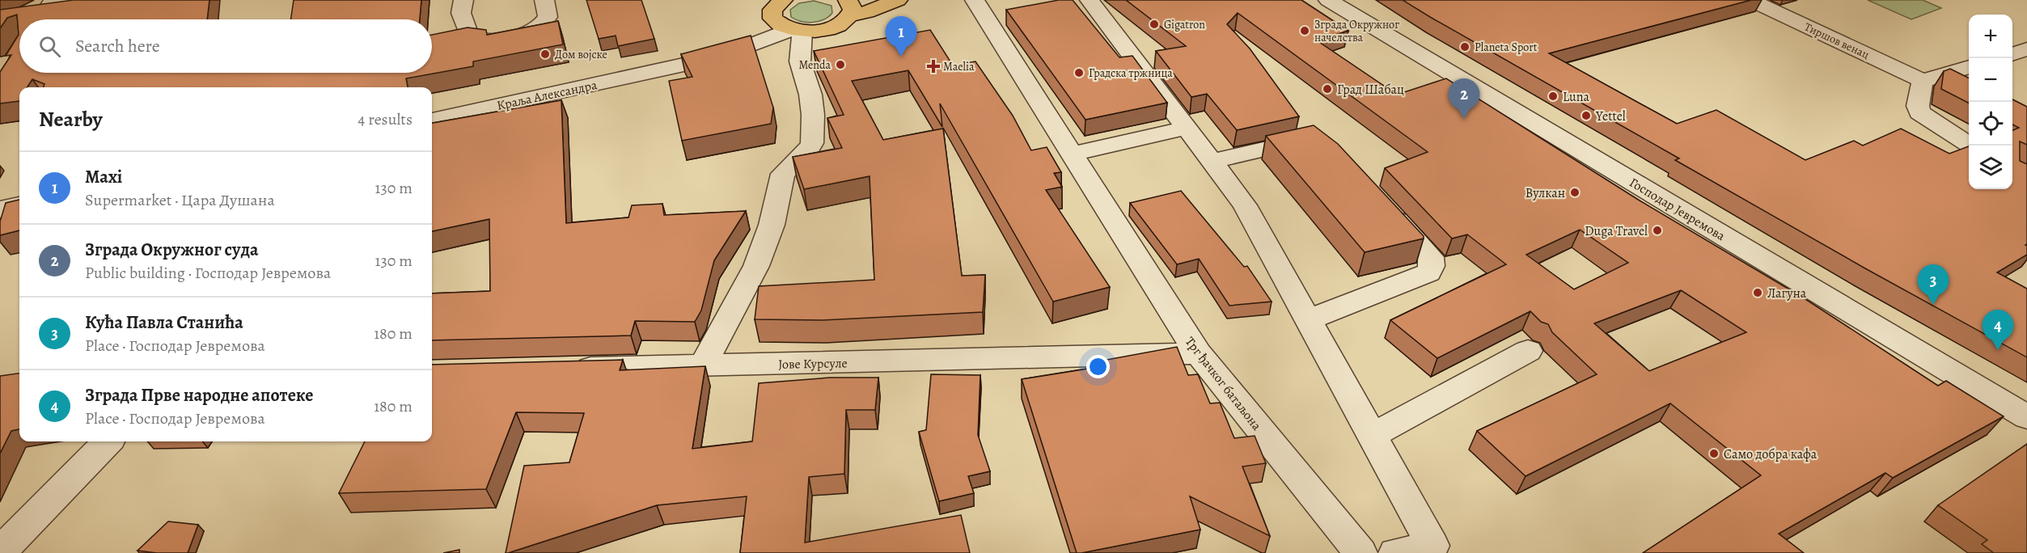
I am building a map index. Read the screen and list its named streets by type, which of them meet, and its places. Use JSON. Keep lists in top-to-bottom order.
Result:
{
  "streets": {
    "street": [
      "Тиршов венац",
      "Краља Александра",
      "Господар Јевремова",
      "Јове Курсуле",
      "Трг ђачког батаљона"
    ]
  },
  "crossings": [
    ["Јове Курсуле", "Трг ђачког батаљона"]
  ],
  "places": {
    "other": [
      "Gigatron",
      "Зграда Окружног начелства",
      "Planeta Sport",
      "Дом војске",
      "Menda",
      "Градска тржница",
      "Град Шабац",
      "Luna",
      "Yettel",
      "Вулкан",
      "Duga Travel",
      "Лагуна",
      "Само добра кафа"
    ],
    "health": ["Maelia"]
  },
  "page": {
    "map_buttons": ["+", "−"],
    "pins": [
      "1",
      "2",
      "3",
      "4"
    ],
    "search": "Search here",
    "heading": ["Nearby", "4 results"],
    "list": [
      {
        "mark": "1",
        "name": "Maxi",
        "note": "Supermarket · Цара Душана",
        "value": "130 m"
      },
      {
        "mark": "2",
        "name": "Зграда Окружног суда",
        "note": "Public building · Господар Јевремова",
        "value": "130 m"
      },
      {
        "mark": "3",
        "name": "Кућа Павла Станића",
        "note": "Place · Господар Јевремова",
        "value": "180 m"
      },
      {
        "mark": "4",
        "name": "Зграда Прве народне апотеке",
        "note": "Place · Господар Јевремова",
        "value": "180 m"
      }
    ]
  }
}
